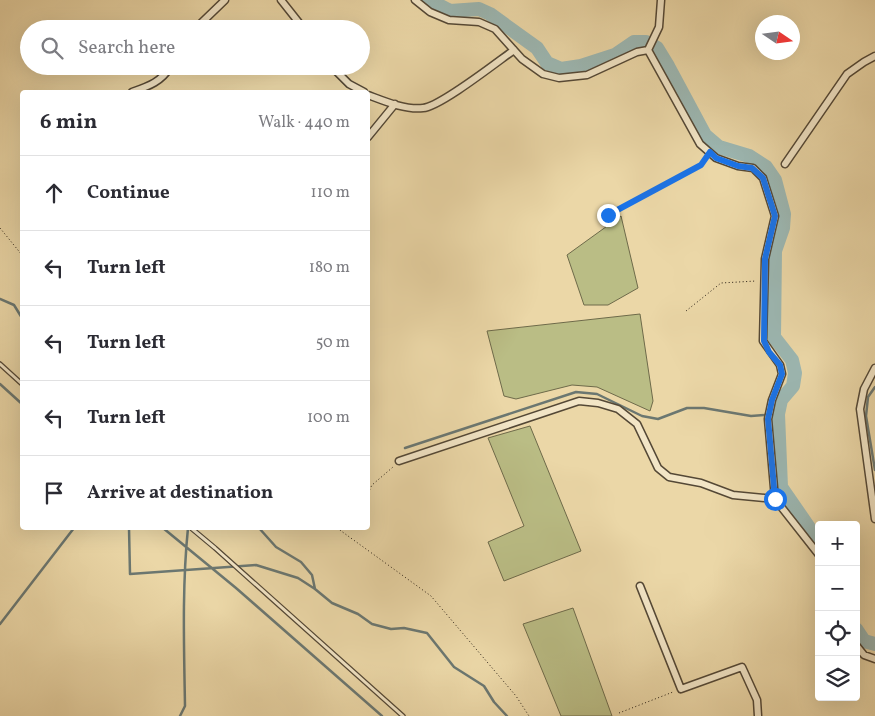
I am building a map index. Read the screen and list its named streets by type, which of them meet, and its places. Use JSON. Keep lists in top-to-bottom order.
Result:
{
  "north": "right",
  "page": {
    "search": "Search here",
    "heading": ["6 min", "Walk · 440 m"],
    "list": [
      ["Continue", "110 m"],
      ["Turn left", "180 m"],
      ["Turn left", "50 m"],
      ["Turn left", "100 m"],
      "Arrive at destination"
    ],
    "map_buttons": ["+", "−"]
  }
}
